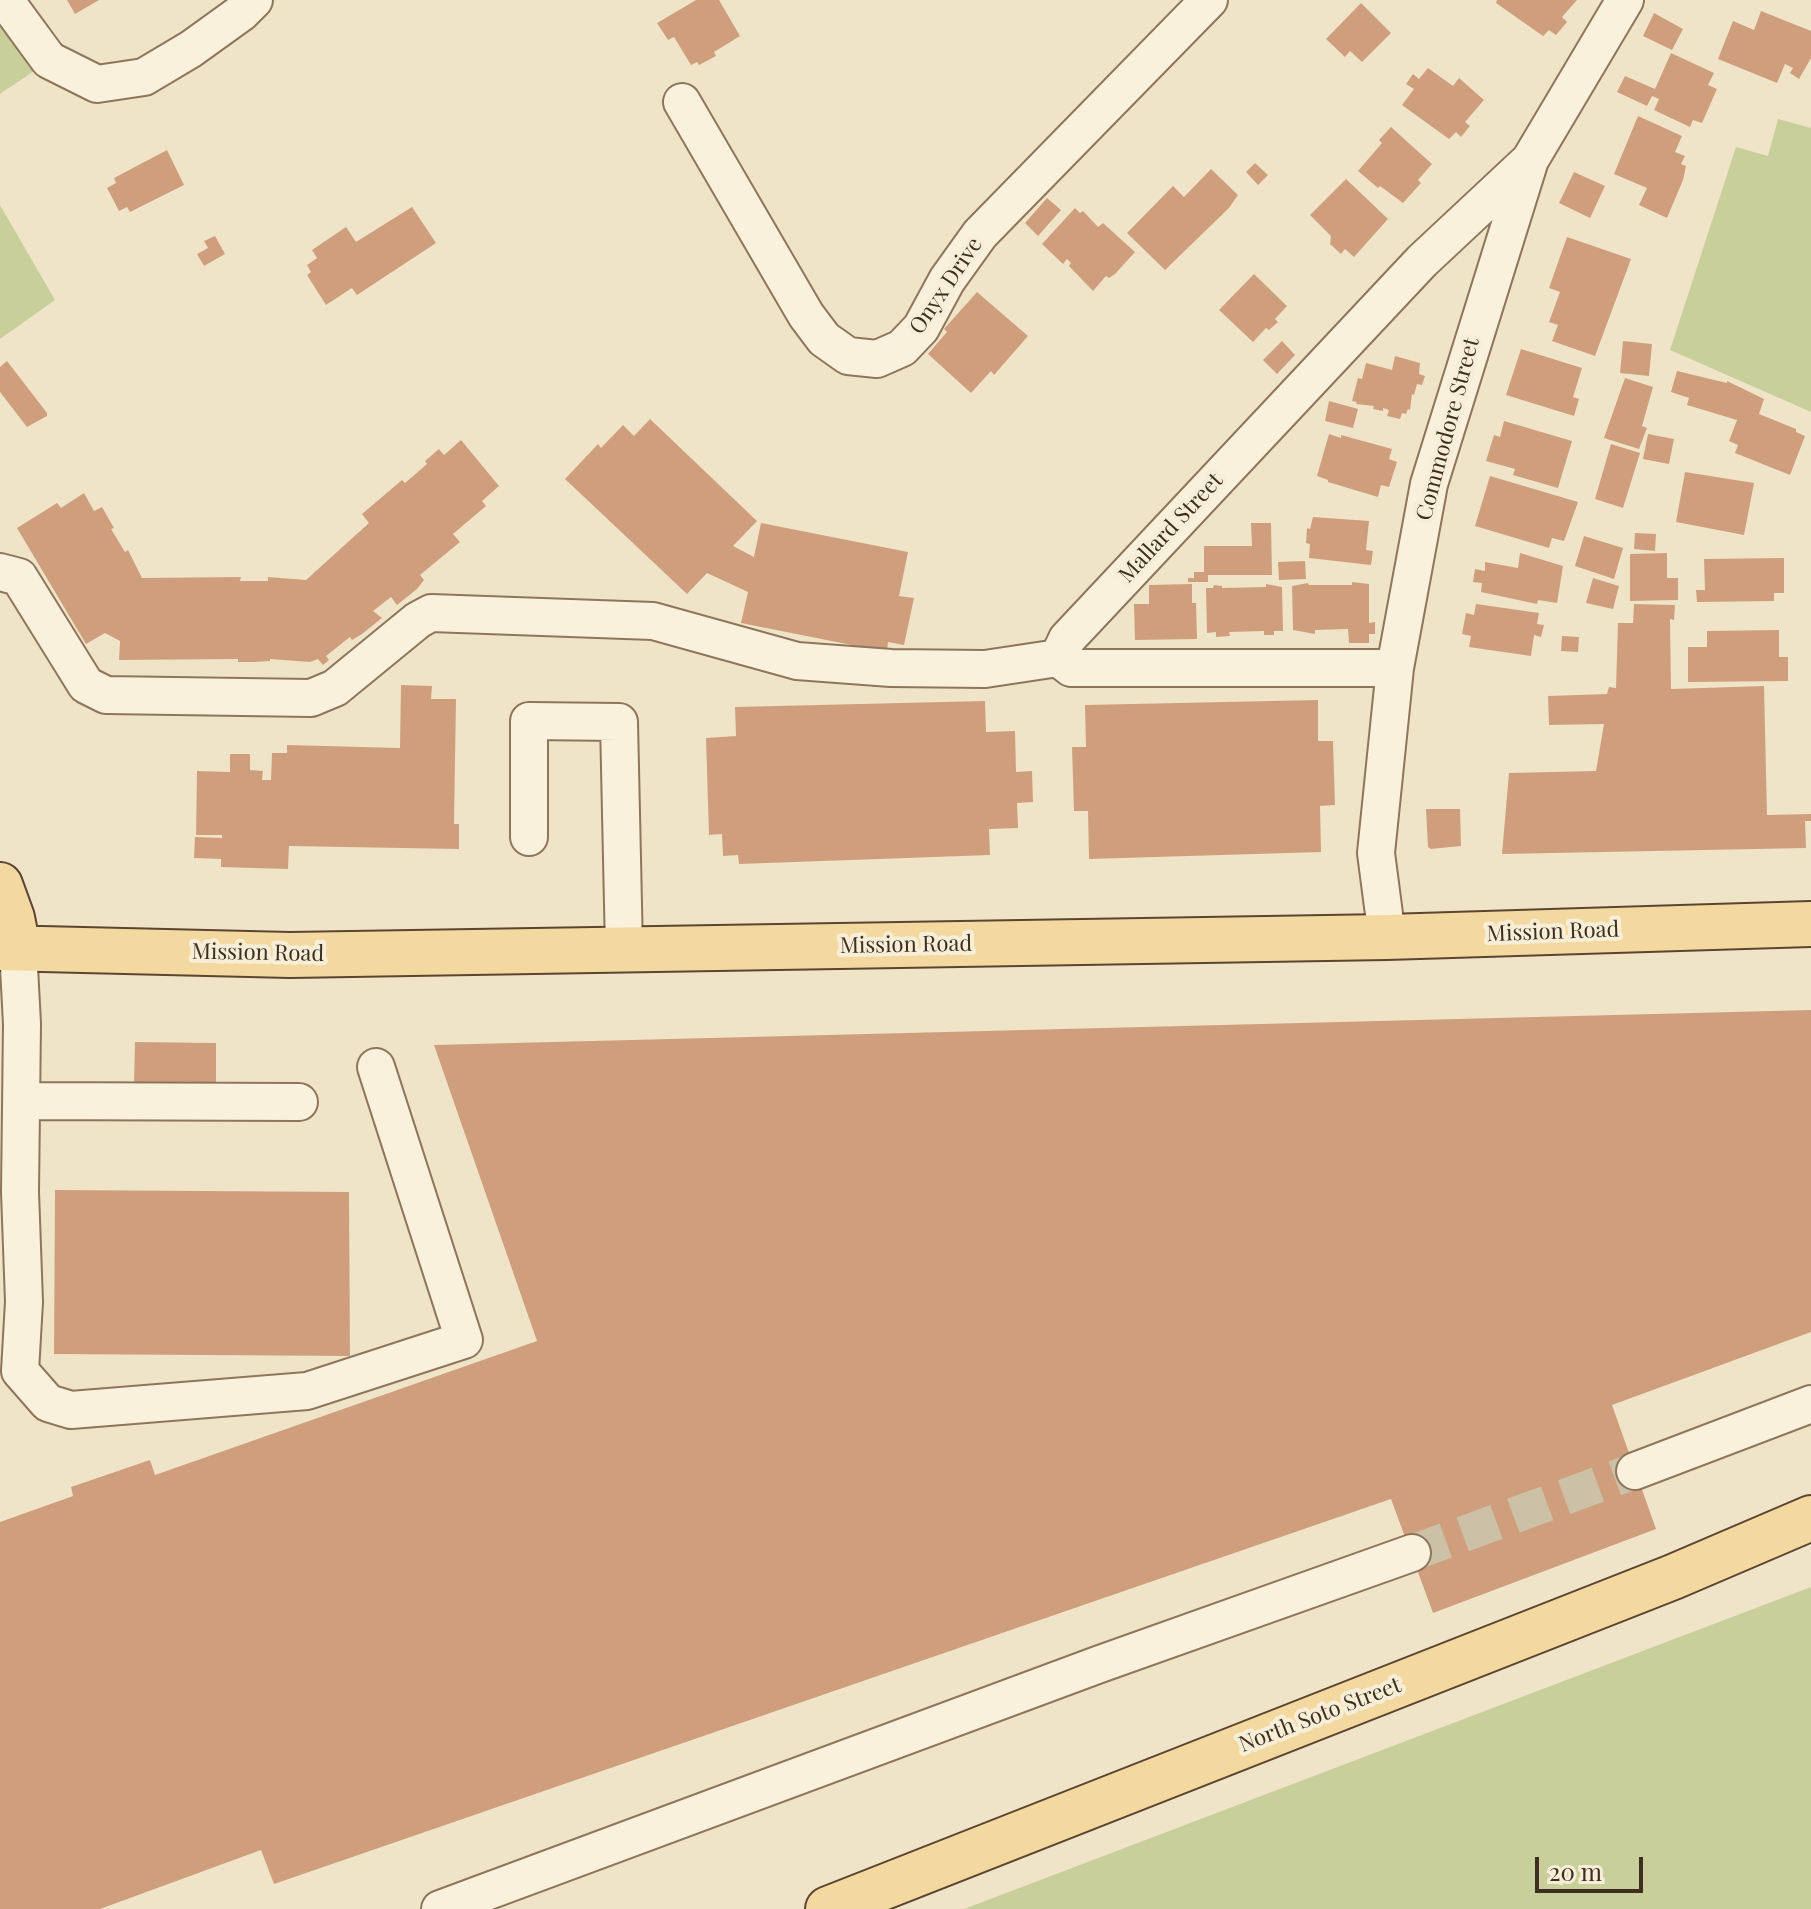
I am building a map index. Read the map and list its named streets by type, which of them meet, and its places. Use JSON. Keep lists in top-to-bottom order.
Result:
{
  "streets": {
    "main road": ["Mission Road", "North Soto Street"],
    "street": ["Onyx Drive", "Commodore Street", "Mallard Street"]
  },
  "crossings": [
    ["Commodore Street", "Mallard Street"],
    ["Commodore Street", "Mission Road"]
  ],
  "scale_bar": "20 m"
}
